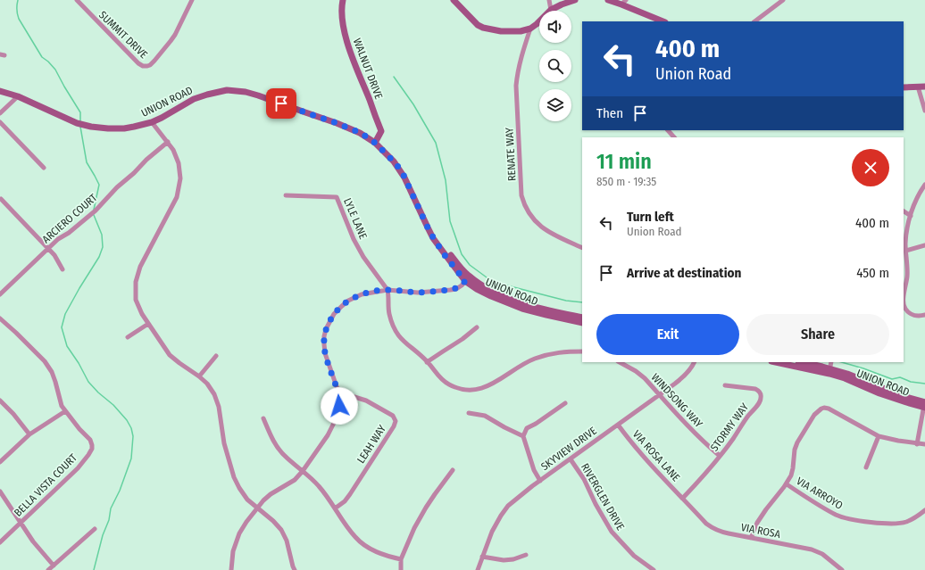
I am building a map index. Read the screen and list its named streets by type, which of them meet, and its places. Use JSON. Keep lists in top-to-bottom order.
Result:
{
  "streets": {
    "main road": ["WALNUT DRIVE", "UNION ROAD"],
    "street": [
      "SUMMIT DRIVE",
      "RENATE WAY",
      "ARCIERO COURT",
      "LYLE LANE",
      "WINDSONG WAY",
      "STORMY WAY",
      "LEAH WAY",
      "SKYVIEW DRIVE",
      "VIA ROSA LANE",
      "BELLA VISTA COURT",
      "VIA ARROYO",
      "RIVERGLEN DRIVE",
      "VIA ROSA"
    ]
  },
  "crossings": [
    ["WALNUT DRIVE", "UNION ROAD"],
    ["WINDSONG WAY", "STORMY WAY"],
    ["WINDSONG WAY", "SKYVIEW DRIVE"],
    ["STORMY WAY", "VIA ROSA LANE"],
    ["STORMY WAY", "VIA ROSA"],
    ["SKYVIEW DRIVE", "VIA ROSA LANE"],
    ["SKYVIEW DRIVE", "RIVERGLEN DRIVE"],
    ["VIA ROSA LANE", "VIA ROSA"]
  ],
  "page": {
    "turn": ["400 m", "Union Road"],
    "then": "Then",
    "heading": ["11 min", "850 m · 19:35"],
    "list": [
      {
        "name": "Turn left",
        "note": "Union Road",
        "value": "400 m"
      },
      {
        "name": "Arrive at destination",
        "value": "450 m"
      }
    ],
    "buttons": ["Exit", "Share"]
  }
}
